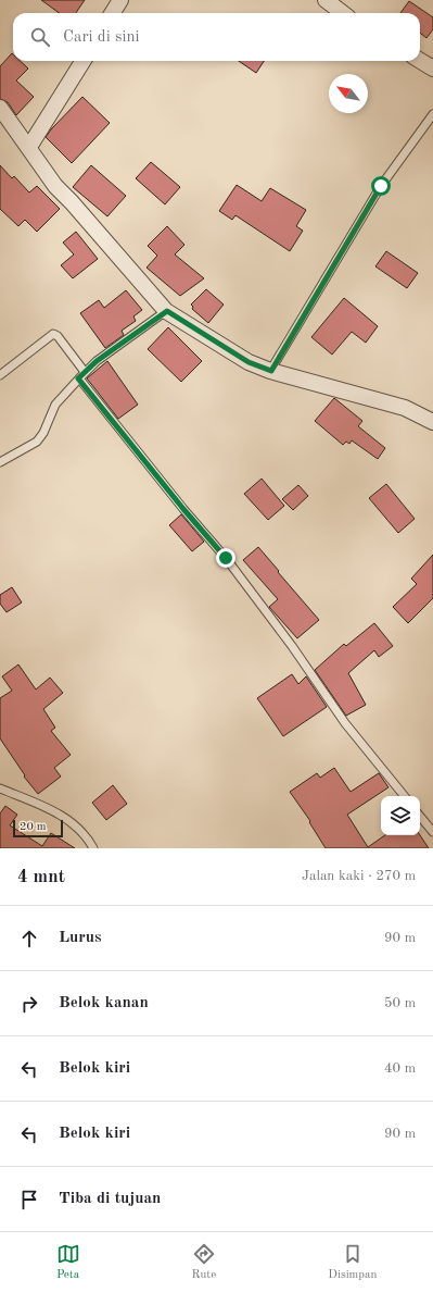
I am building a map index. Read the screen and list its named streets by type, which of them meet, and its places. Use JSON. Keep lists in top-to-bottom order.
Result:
{
  "scale_bar": "20 m",
  "north": "top left",
  "page": {
    "search": "Cari di sini",
    "scale": "20 m",
    "heading": ["4 mnt", "Jalan kaki · 270 m"],
    "list": [
      ["Lurus", "90 m"],
      ["Belok kanan", "50 m"],
      ["Belok kiri", "40 m"],
      ["Belok kiri", "90 m"],
      "Tiba di tujuan"
    ],
    "nav": ["Peta", "Rute", "Disimpan"]
  }
}
